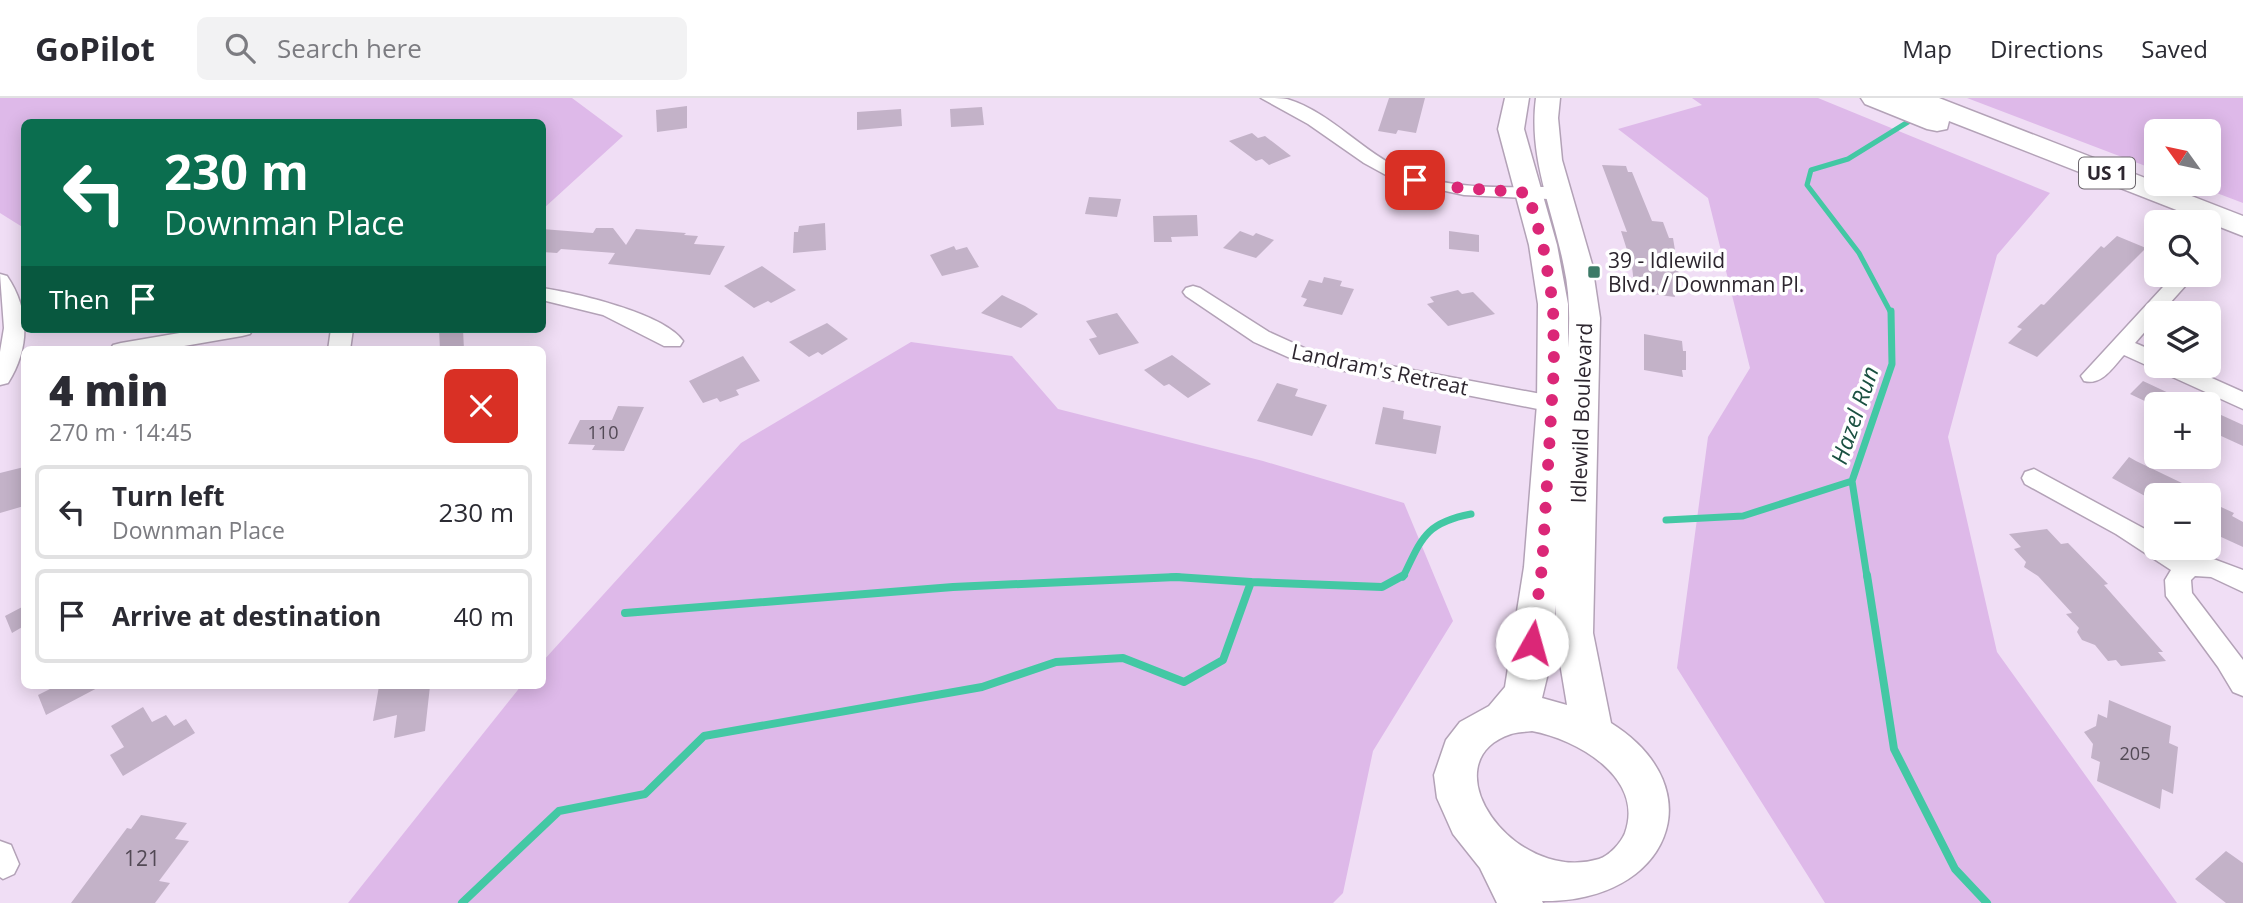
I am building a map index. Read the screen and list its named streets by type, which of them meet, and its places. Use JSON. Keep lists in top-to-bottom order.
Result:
{
  "streets": {
    "main road": ["US 1"],
    "street": ["Landram's Retreat", "Idlewild Boulevard"]
  },
  "crossings": [
    ["Landram's Retreat", "Idlewild Boulevard"]
  ],
  "water": ["Hazel Run"],
  "places": {
    "transit": ["39 - Idlewild Blvd. / Downman Pl."]
  },
  "house_numbers": ["110", "205", "121"],
  "north": "top left",
  "page": {
    "header": "GoPilot",
    "search": "Search here",
    "nav": ["Map", "Directions", "Saved"],
    "map_buttons": ["+", "−"],
    "turn": ["230 m", "Downman Place"],
    "then": "Then",
    "heading": ["4 min", "270 m · 14:45"],
    "list": [
      {
        "name": "Turn left",
        "note": "Downman Place",
        "value": "230 m"
      },
      {
        "name": "Arrive at destination",
        "value": "40 m"
      }
    ]
  }
}
